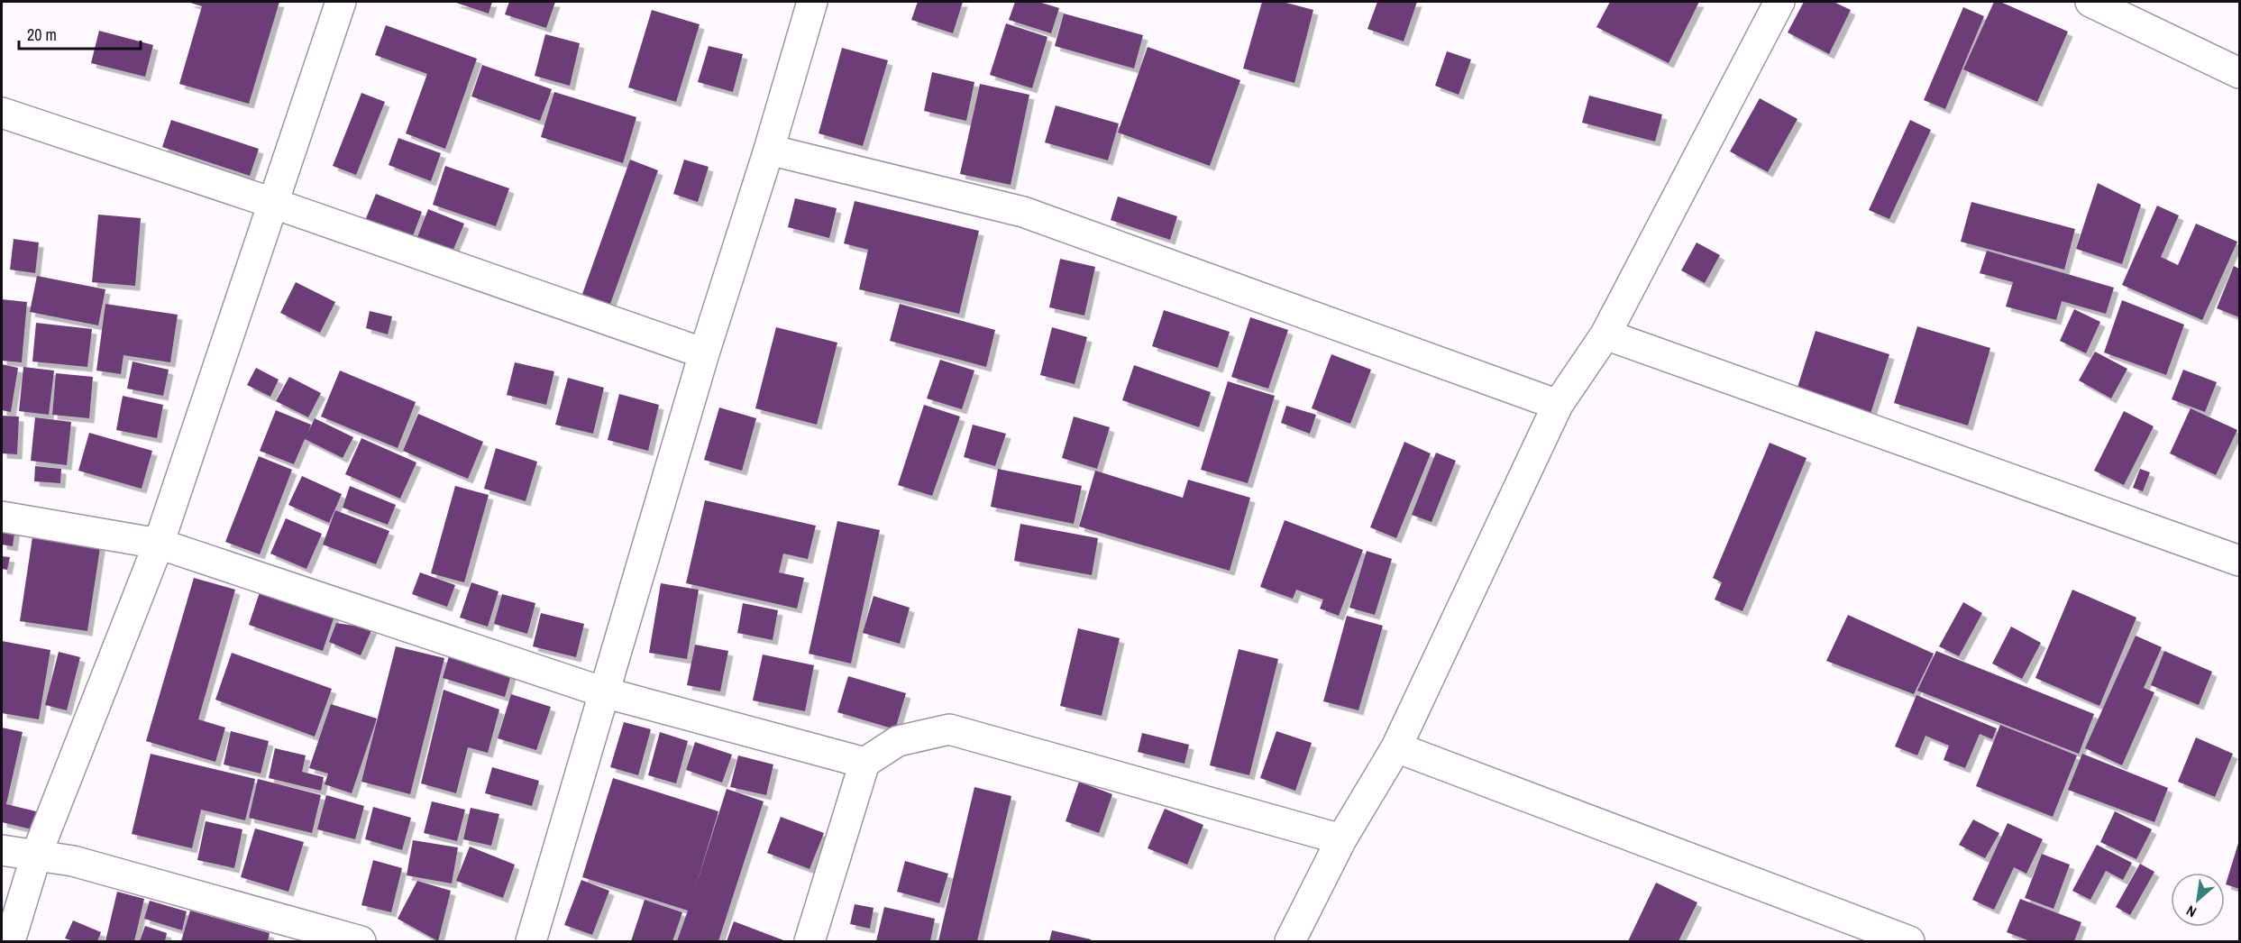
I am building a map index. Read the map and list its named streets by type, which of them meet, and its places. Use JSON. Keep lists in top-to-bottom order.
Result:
{
  "scale_bar": "20 m",
  "north": "bottom left"
}
